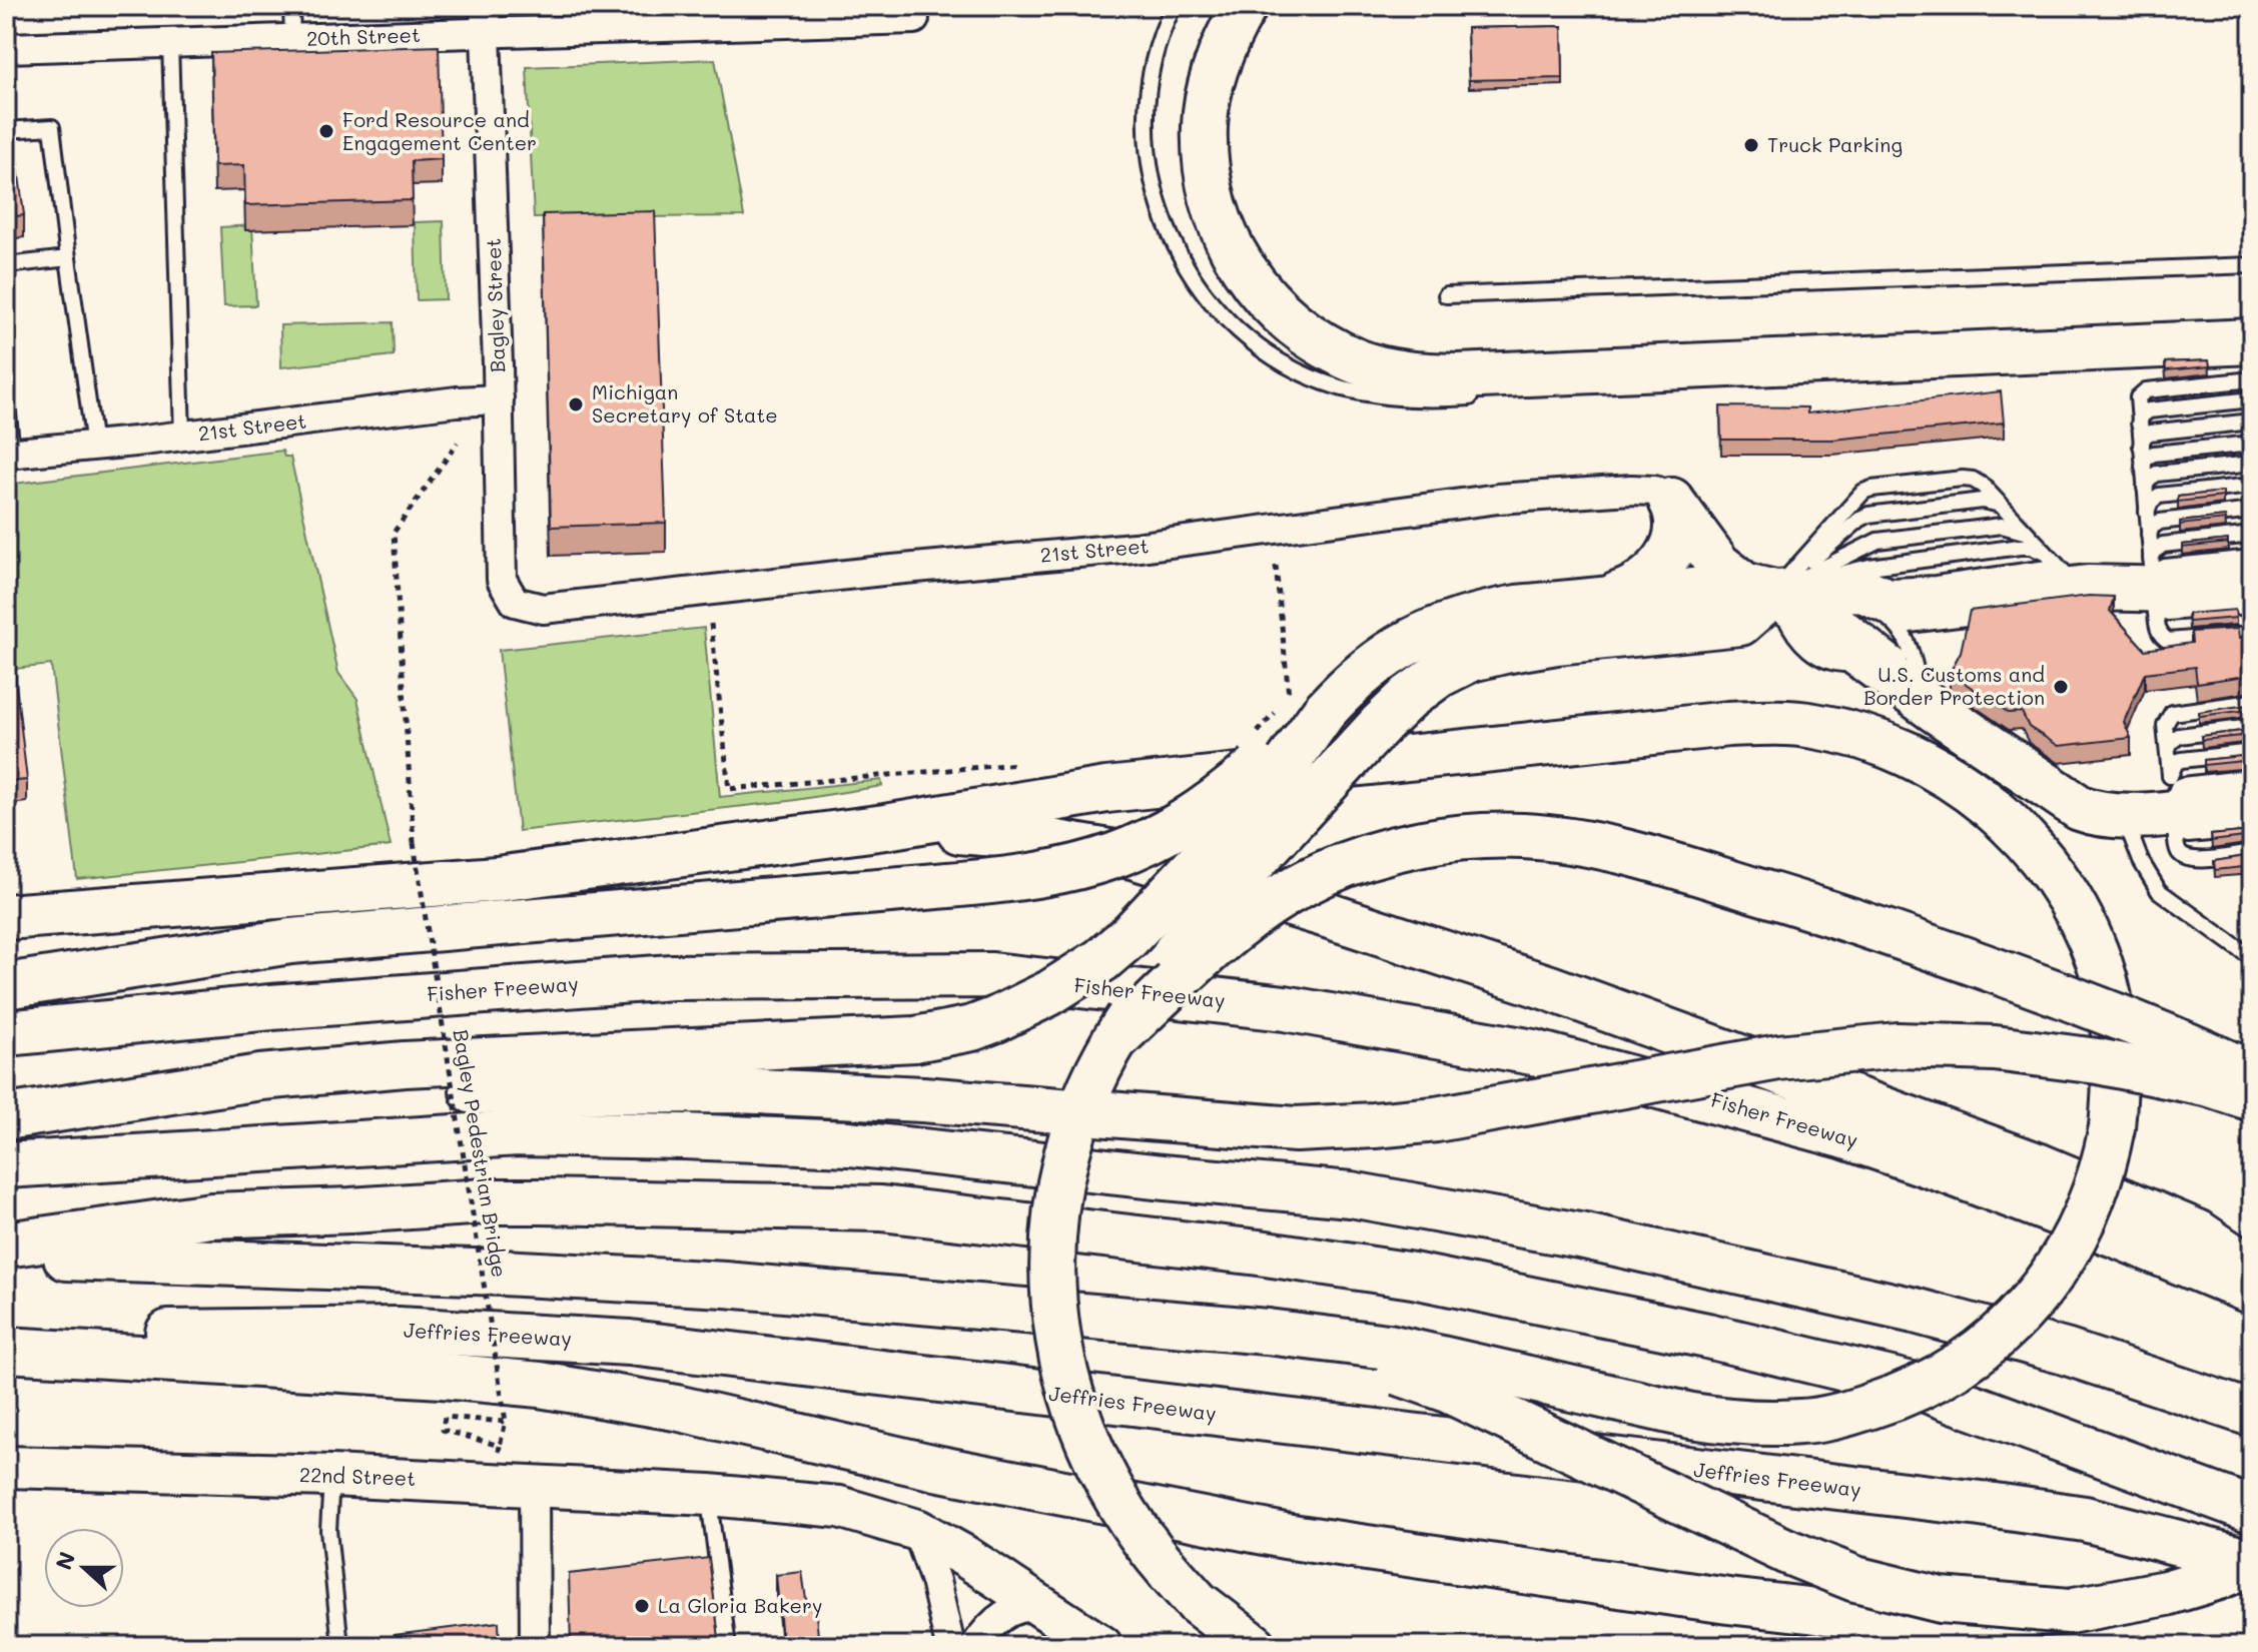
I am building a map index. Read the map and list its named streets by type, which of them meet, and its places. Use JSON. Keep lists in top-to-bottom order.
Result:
{
  "streets": {
    "highway": ["Fisher Freeway", "Jeffries Freeway"],
    "street": [
      "20th Street",
      "Bagley Street",
      "21st Street",
      "22nd Street"
    ],
    "path": ["Bagley Pedestrian Bridge"]
  },
  "crossings": [
    ["20th Street", "Bagley Street"],
    ["Bagley Street", "21st Street"]
  ],
  "places": [
    "Ford Resource and Engagement Center",
    "Truck Parking",
    "Michigan Secretary of State",
    "U.S. Customs and Border Protection",
    "La Gloria Bakery"
  ],
  "north": "left"
}
